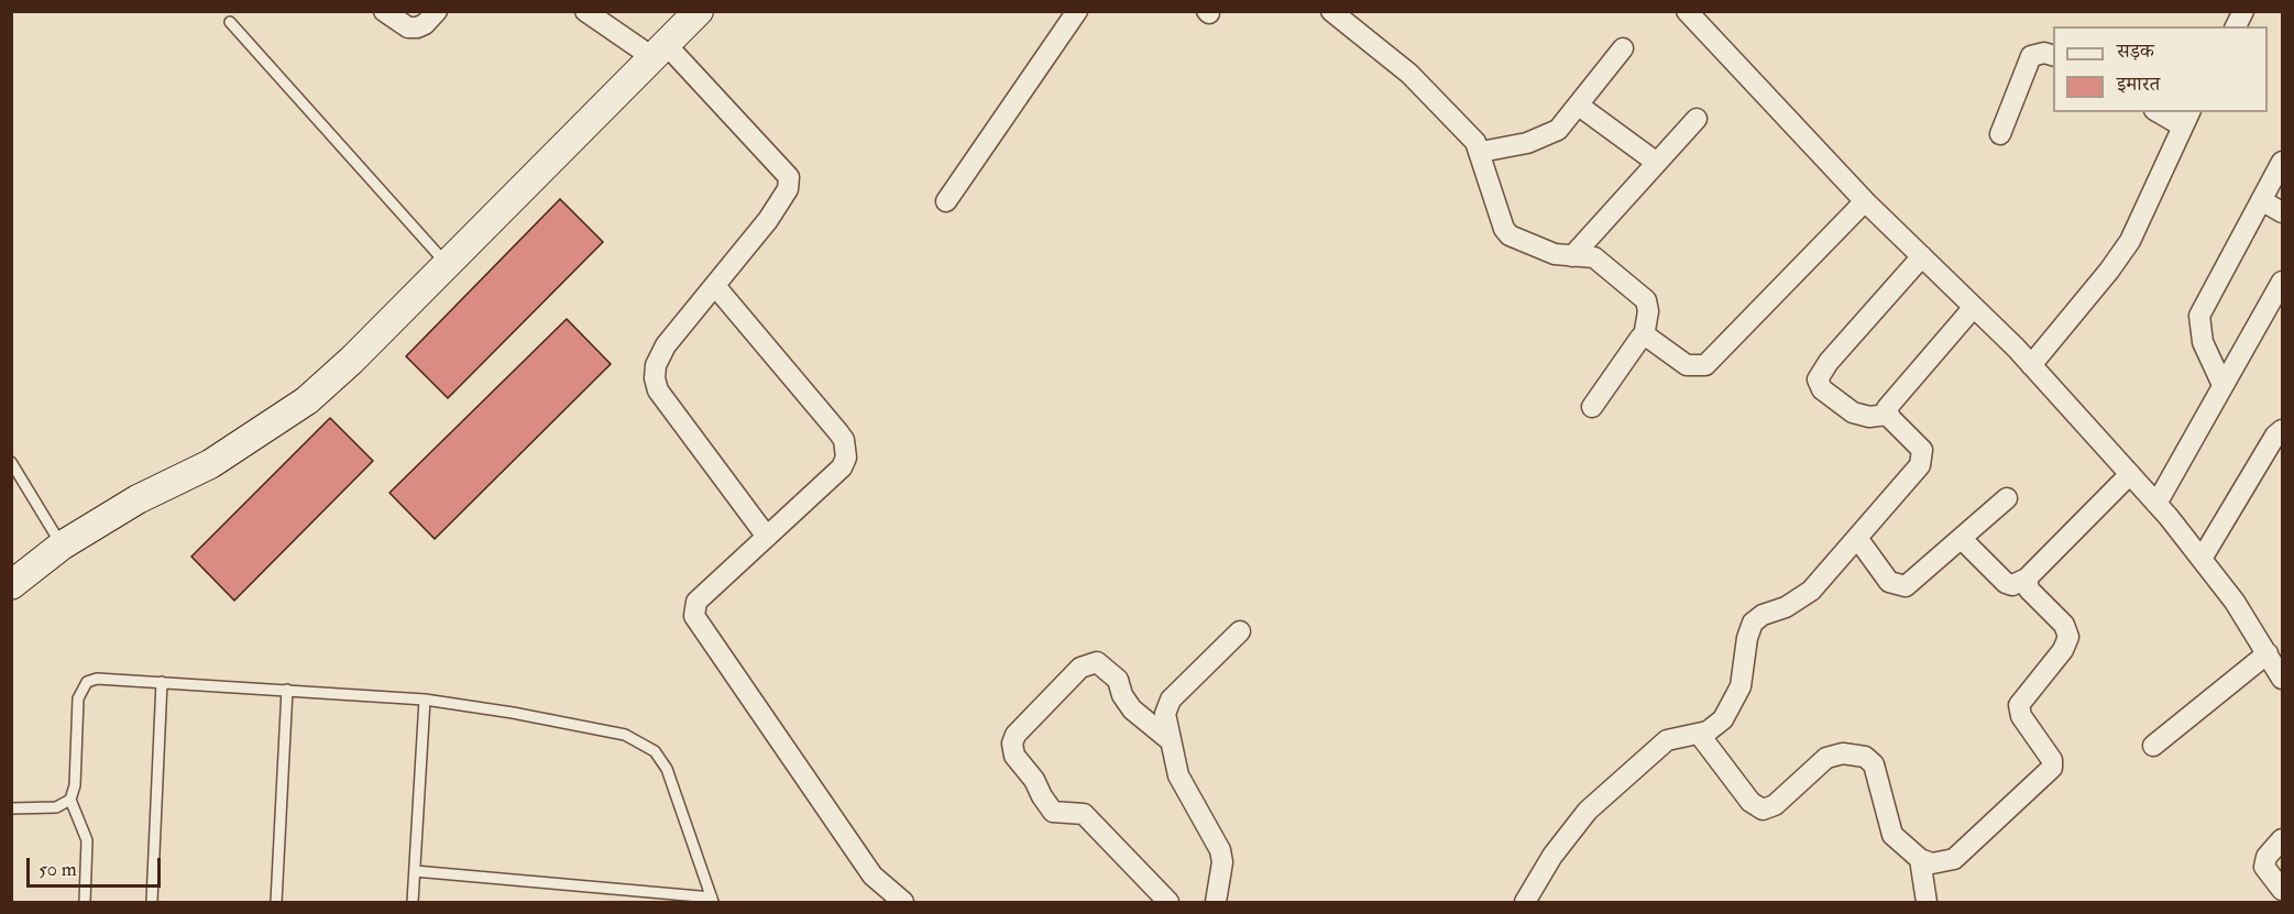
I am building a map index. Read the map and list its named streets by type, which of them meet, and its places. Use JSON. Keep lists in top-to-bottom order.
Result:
{
  "legend": ["सड़क", "इमारत"],
  "scale_bar": "50 m"
}
